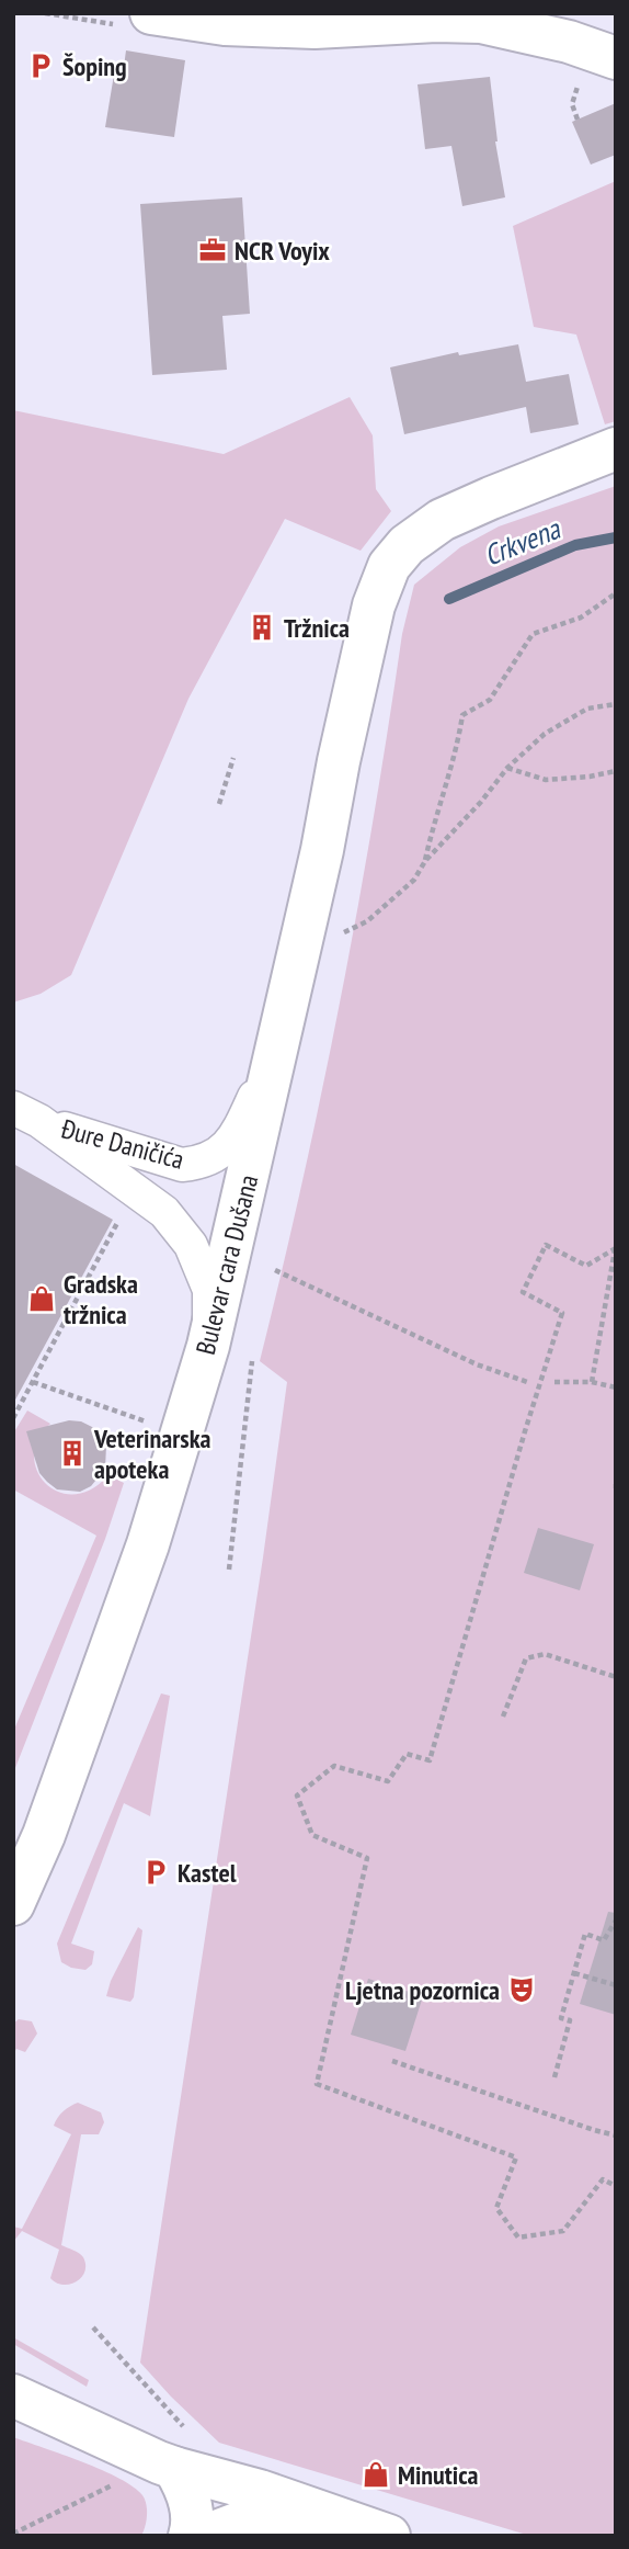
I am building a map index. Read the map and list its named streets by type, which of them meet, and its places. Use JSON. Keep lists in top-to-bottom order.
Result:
{
  "streets": {
    "street": ["Đure Daničića", "Bulevar cara Dušana"]
  },
  "crossings": [
    ["Đure Daničića", "Bulevar cara Dušana"]
  ],
  "water": ["Crkvena"],
  "places": {
    "parking": ["Šoping", "Kastel"],
    "office": ["NCR Voyix"],
    "building": ["Tržnica", "Veterinarska apoteka"],
    "shop": ["Gradska tržnica", "Minutica"],
    "theatre": ["Ljetna pozornica"]
  }
}
